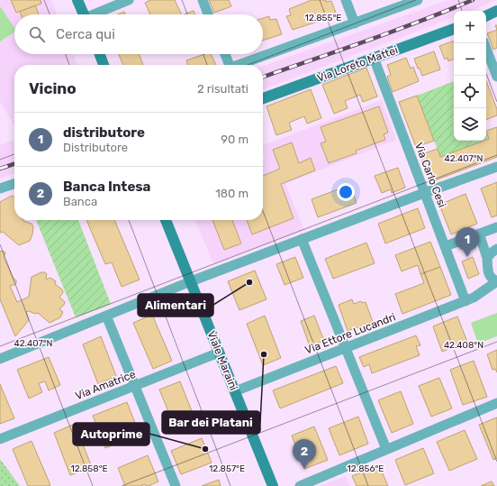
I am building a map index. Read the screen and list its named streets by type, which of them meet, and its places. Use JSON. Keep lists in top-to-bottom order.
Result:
{
  "streets": {
    "main road": ["Via Loreto Mattei", "Viale Maraini"],
    "street": ["Via Carlo Cesi", "Via Ettore Lucandri", "Via Amatrice"]
  },
  "crossings": [
    ["Via Loreto Mattei", "Via Carlo Cesi"],
    ["Via Carlo Cesi", "Via Ettore Lucandri"],
    ["Via Ettore Lucandri", "Viale Maraini"],
    ["Viale Maraini", "Via Amatrice"]
  ],
  "places": ["Alimentari", "Bar dei Platani", "Autoprime"],
  "page": {
    "map_buttons": ["+", "−"],
    "search": "Cerca qui",
    "heading": ["Vicino", "2 risultati"],
    "list": [
      {
        "mark": "1",
        "name": "distributore",
        "note": "Distributore",
        "value": "90 m"
      },
      {
        "mark": "2",
        "name": "Banca Intesa",
        "note": "Banca",
        "value": "180 m"
      }
    ],
    "pins": ["1", "2"]
  },
  "coordinates": [
    "12.855°E",
    "42.407°N",
    "42.408°N",
    "12.858°E",
    "12.857°E",
    "12.856°E"
  ]
}
